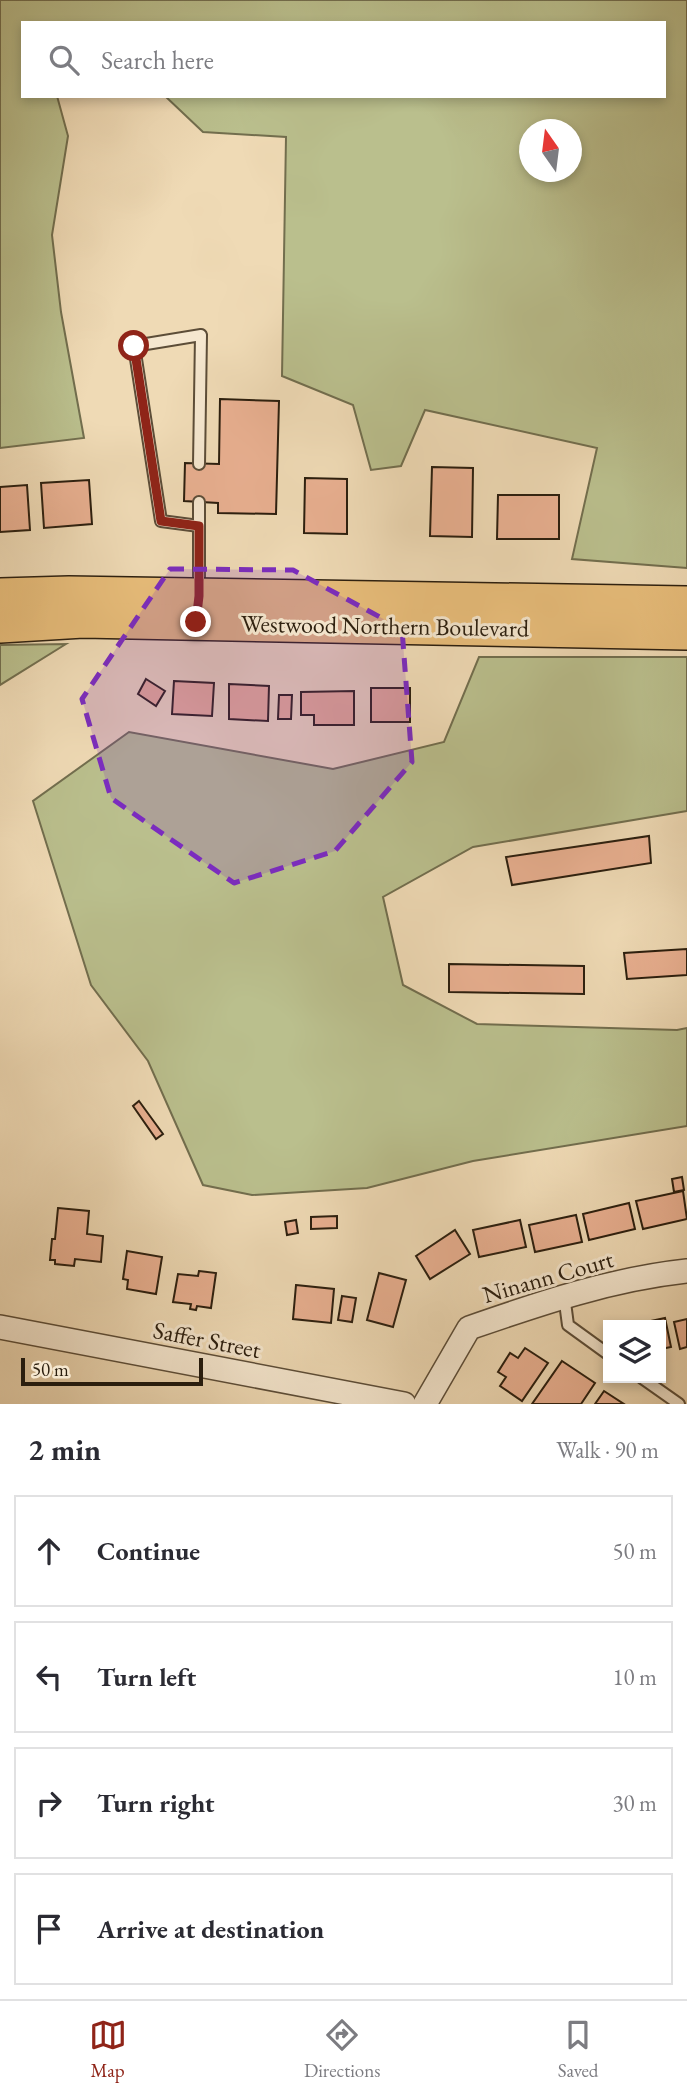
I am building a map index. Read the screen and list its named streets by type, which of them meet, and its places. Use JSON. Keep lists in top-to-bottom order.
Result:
{
  "streets": {
    "main road": ["Westwood Northern Boulevard"],
    "street": ["Ninann Court", "Saffer Street"]
  },
  "scale_bar": "50 m",
  "north": "top",
  "page": {
    "search": "Search here",
    "scale": "50 m",
    "heading": ["2 min", "Walk · 90 m"],
    "list": [
      ["Continue", "50 m"],
      ["Turn left", "10 m"],
      ["Turn right", "30 m"],
      "Arrive at destination"
    ],
    "nav": ["Map", "Directions", "Saved"]
  }
}
